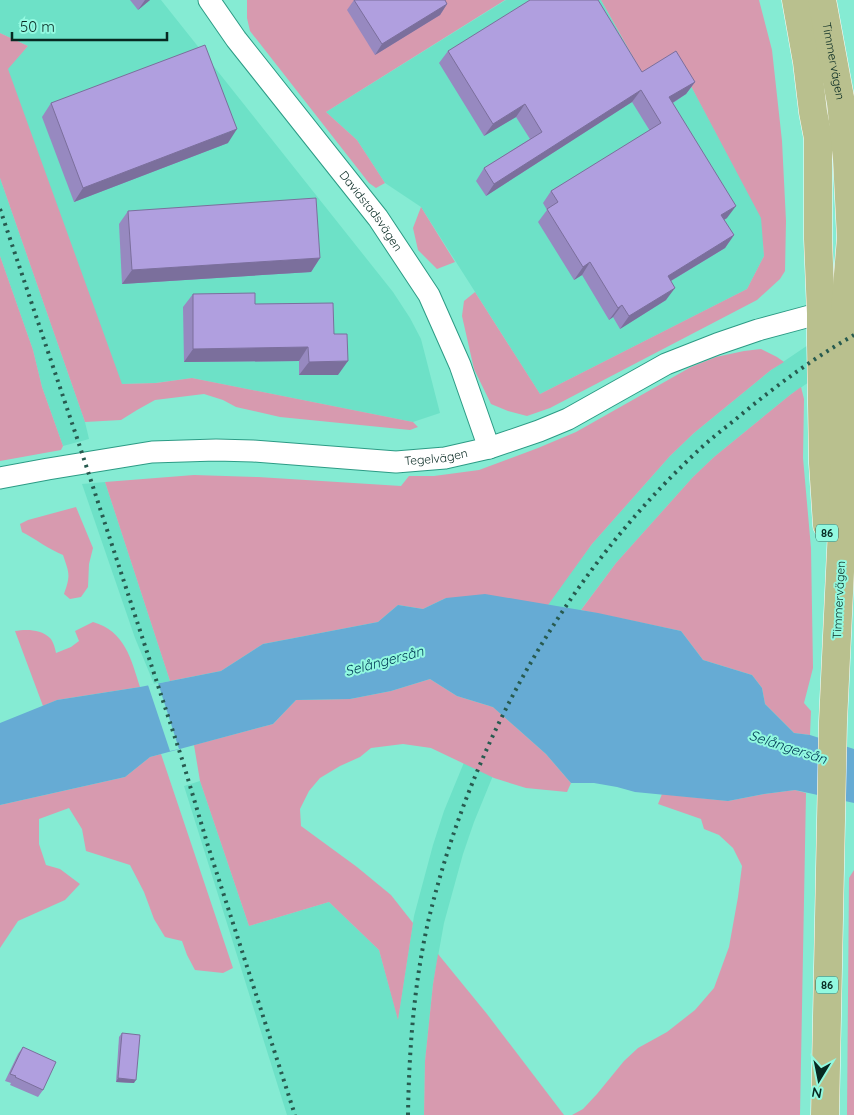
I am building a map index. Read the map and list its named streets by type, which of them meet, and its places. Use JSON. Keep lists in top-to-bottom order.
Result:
{
  "streets": {
    "main road": ["Timmervägen", "86"],
    "street": ["Davidstadsvägen", "Tegelvägen"]
  },
  "crossings": [
    ["Timmervägen", "Tegelvägen"],
    ["Davidstadsvägen", "Tegelvägen"]
  ],
  "water": ["Selångersån"],
  "scale_bar": "50 m",
  "north": "bottom"
}
